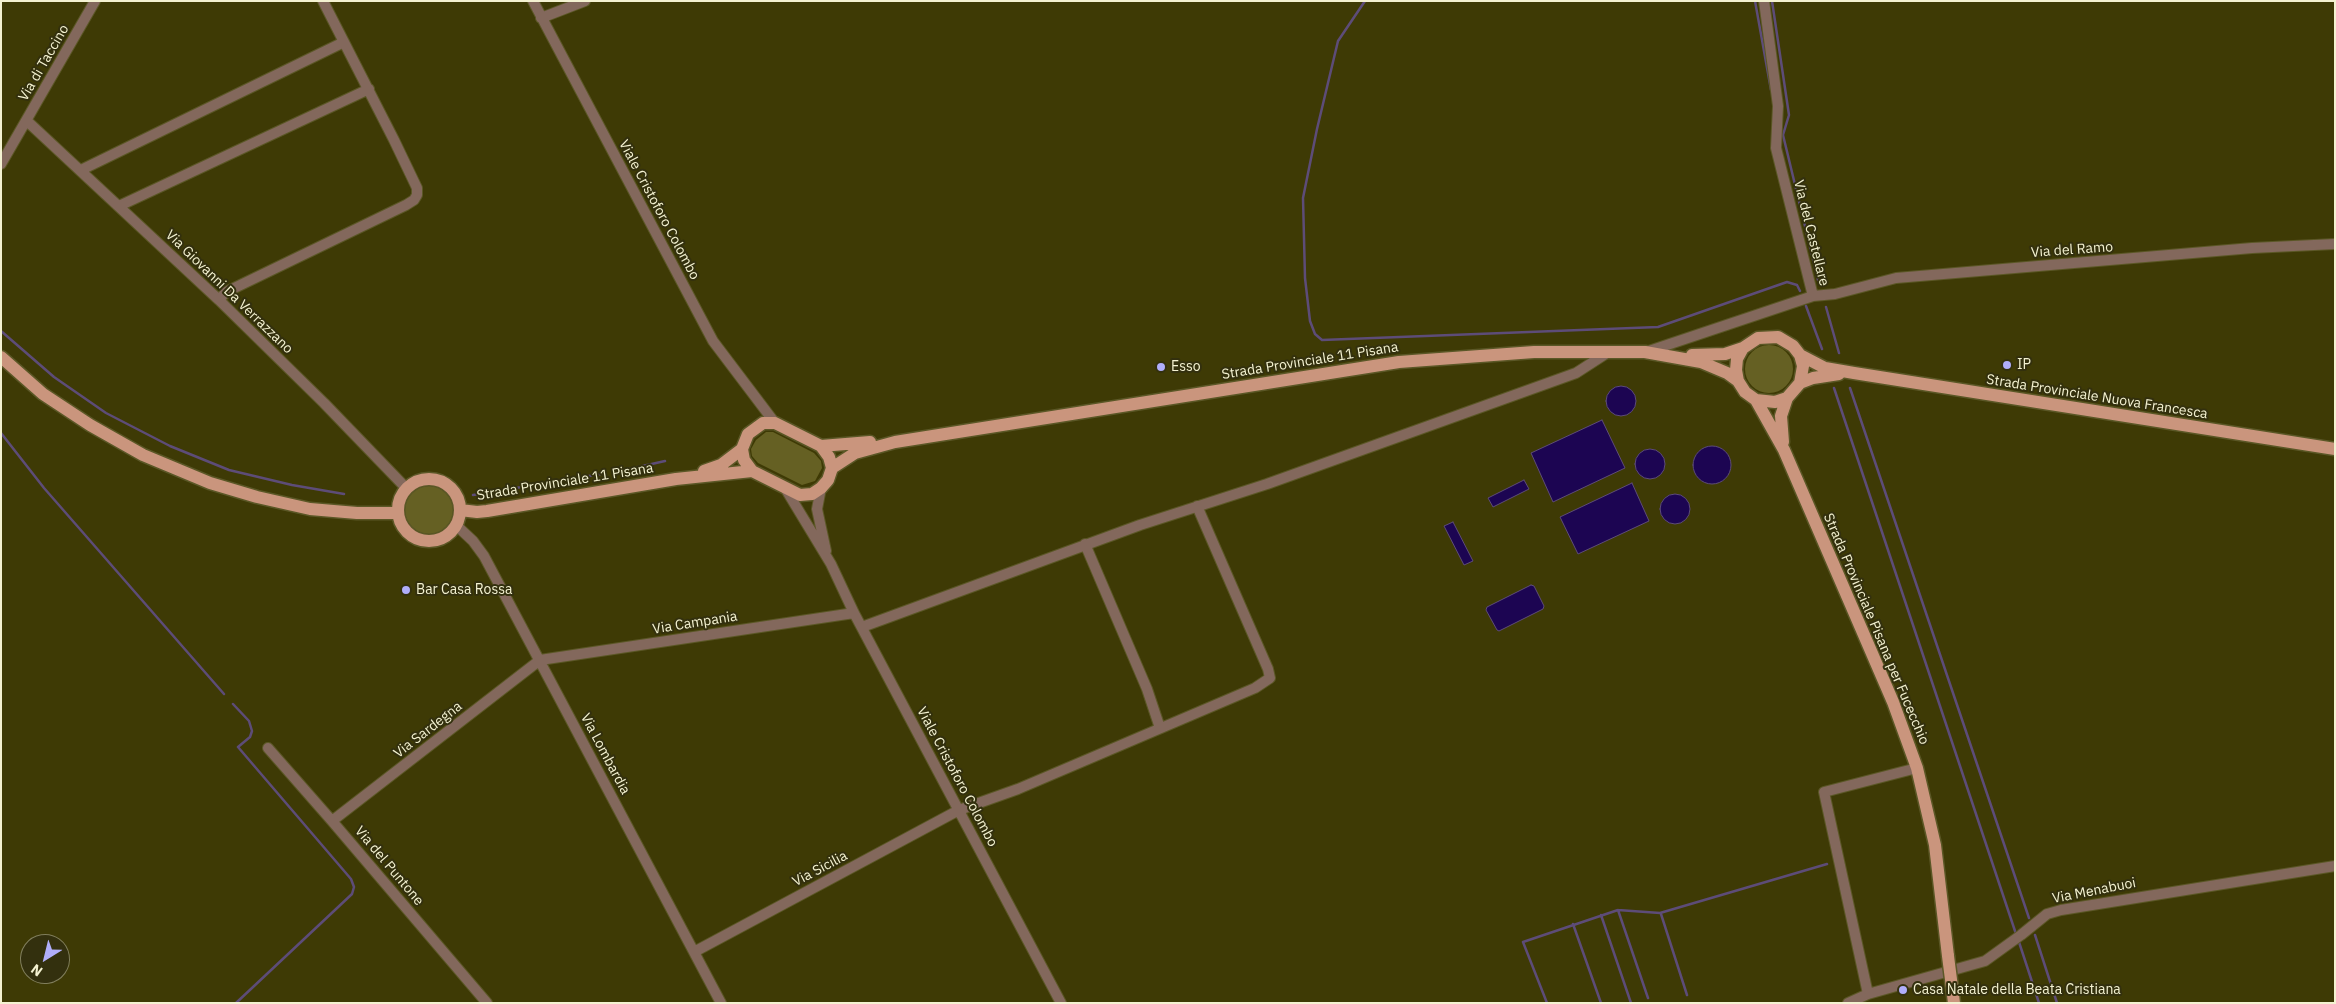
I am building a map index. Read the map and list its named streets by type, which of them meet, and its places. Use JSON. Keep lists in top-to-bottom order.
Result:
{
  "streets": {
    "main road": ["Strada Provinciale 11 Pisana", "Strada Provinciale Nuova Francesca", "Strada Provinciale Pisana per Fucecchio"],
    "street": [
      "Via di Taccino",
      "Viale Cristoforo Colombo",
      "Via del Castellare",
      "Via del Ramo",
      "Via Giovanni Da Verrazzano",
      "Via Campania",
      "Via Sardegna",
      "Via Lombardia",
      "Via del Puntone",
      "Via Sicilia",
      "Via Menabuoi"
    ]
  },
  "crossings": [
    ["Via di Taccino", "Via Giovanni Da Verrazzano"],
    ["Viale Cristoforo Colombo", "Strada Provinciale 11 Pisana"],
    ["Viale Cristoforo Colombo", "Via Campania"],
    ["Viale Cristoforo Colombo", "Via Sicilia"],
    ["Via del Castellare", "Via del Ramo"],
    ["Via del Castellare", "Strada Provinciale 11 Pisana"],
    ["Via Giovanni Da Verrazzano", "Strada Provinciale 11 Pisana"],
    ["Via Giovanni Da Verrazzano", "Via Lombardia"],
    ["Strada Provinciale 11 Pisana", "Strada Provinciale Nuova Francesca"],
    ["Strada Provinciale 11 Pisana", "Strada Provinciale Pisana per Fucecchio"],
    ["Strada Provinciale 11 Pisana", "Via Lombardia"],
    ["Strada Provinciale Nuova Francesca", "Strada Provinciale Pisana per Fucecchio"],
    ["Via Campania", "Via Sardegna"],
    ["Via Campania", "Via Lombardia"],
    ["Via Sardegna", "Via Lombardia"],
    ["Via Sardegna", "Via del Puntone"],
    ["Via Lombardia", "Via Sicilia"]
  ],
  "places": [
    "IP",
    "Esso",
    "Bar Casa Rossa",
    "Casa Natale della Beata Cristiana"
  ],
  "north": "bottom left"
}
